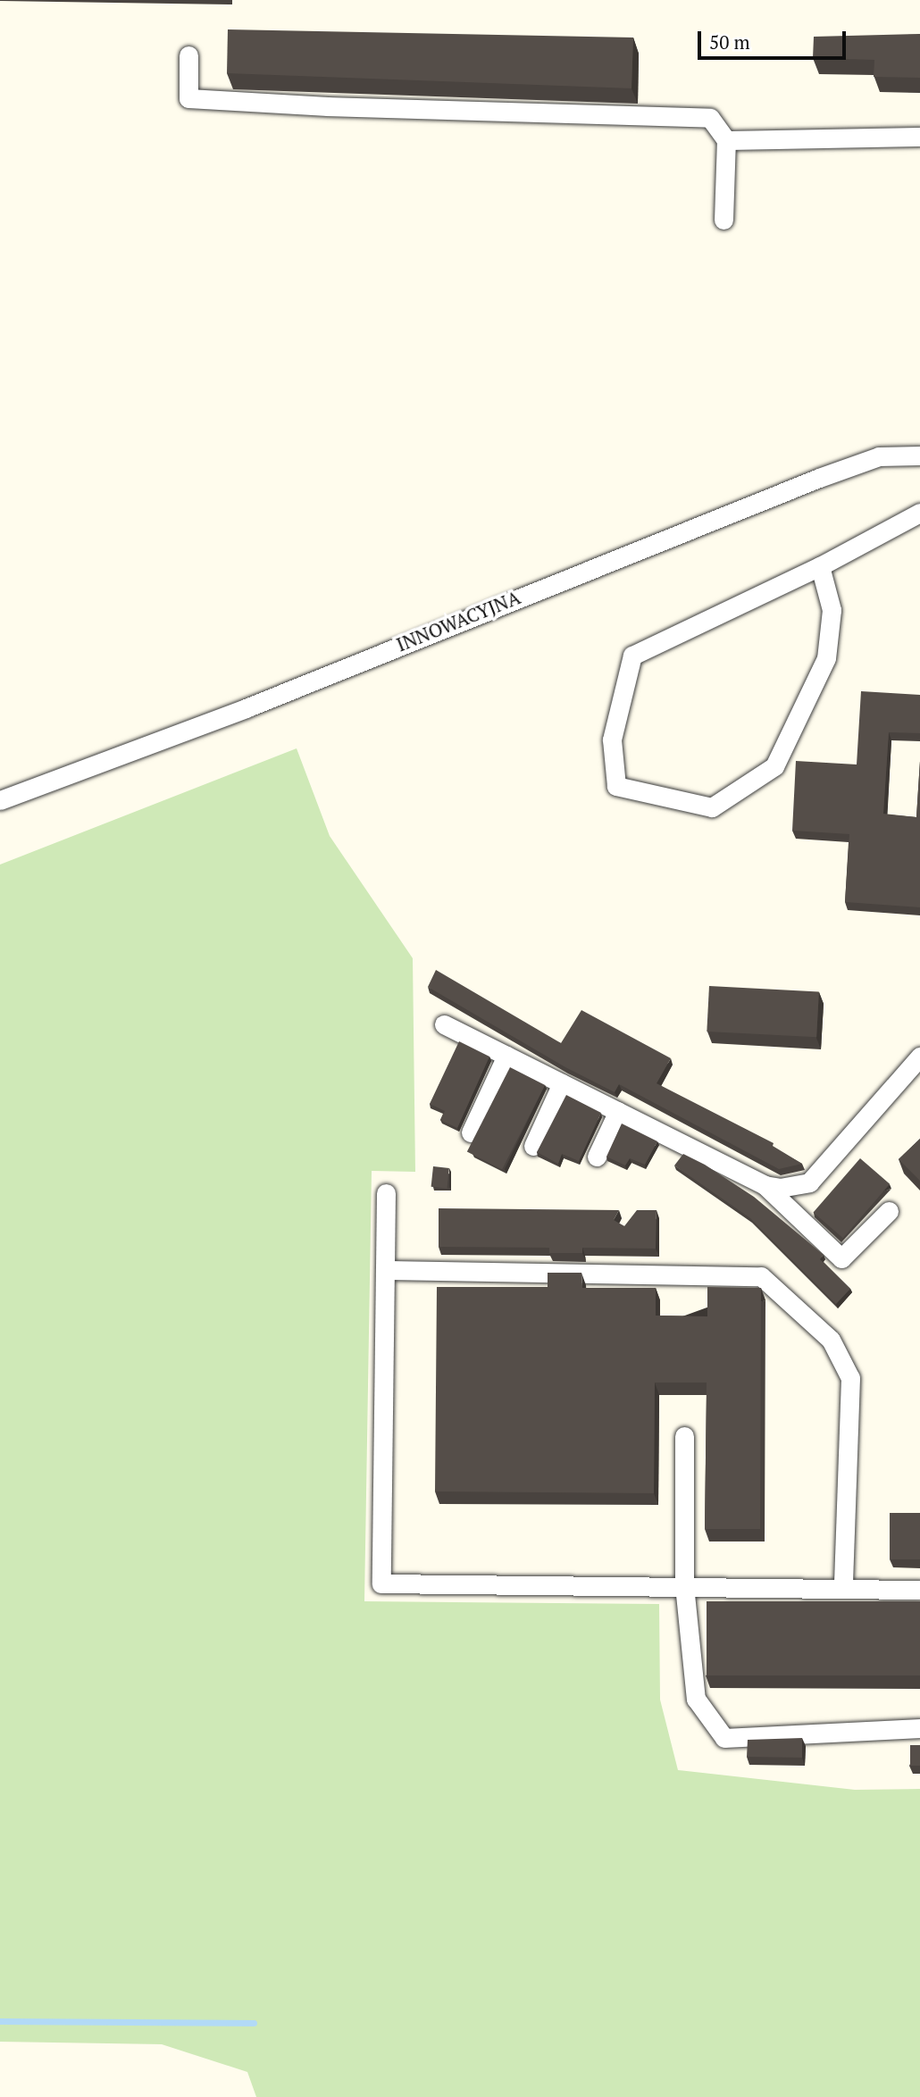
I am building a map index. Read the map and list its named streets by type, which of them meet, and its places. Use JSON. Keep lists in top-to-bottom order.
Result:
{
  "streets": {
    "street": ["INNOWACYJNA"]
  },
  "scale_bar": "50 m"
}
